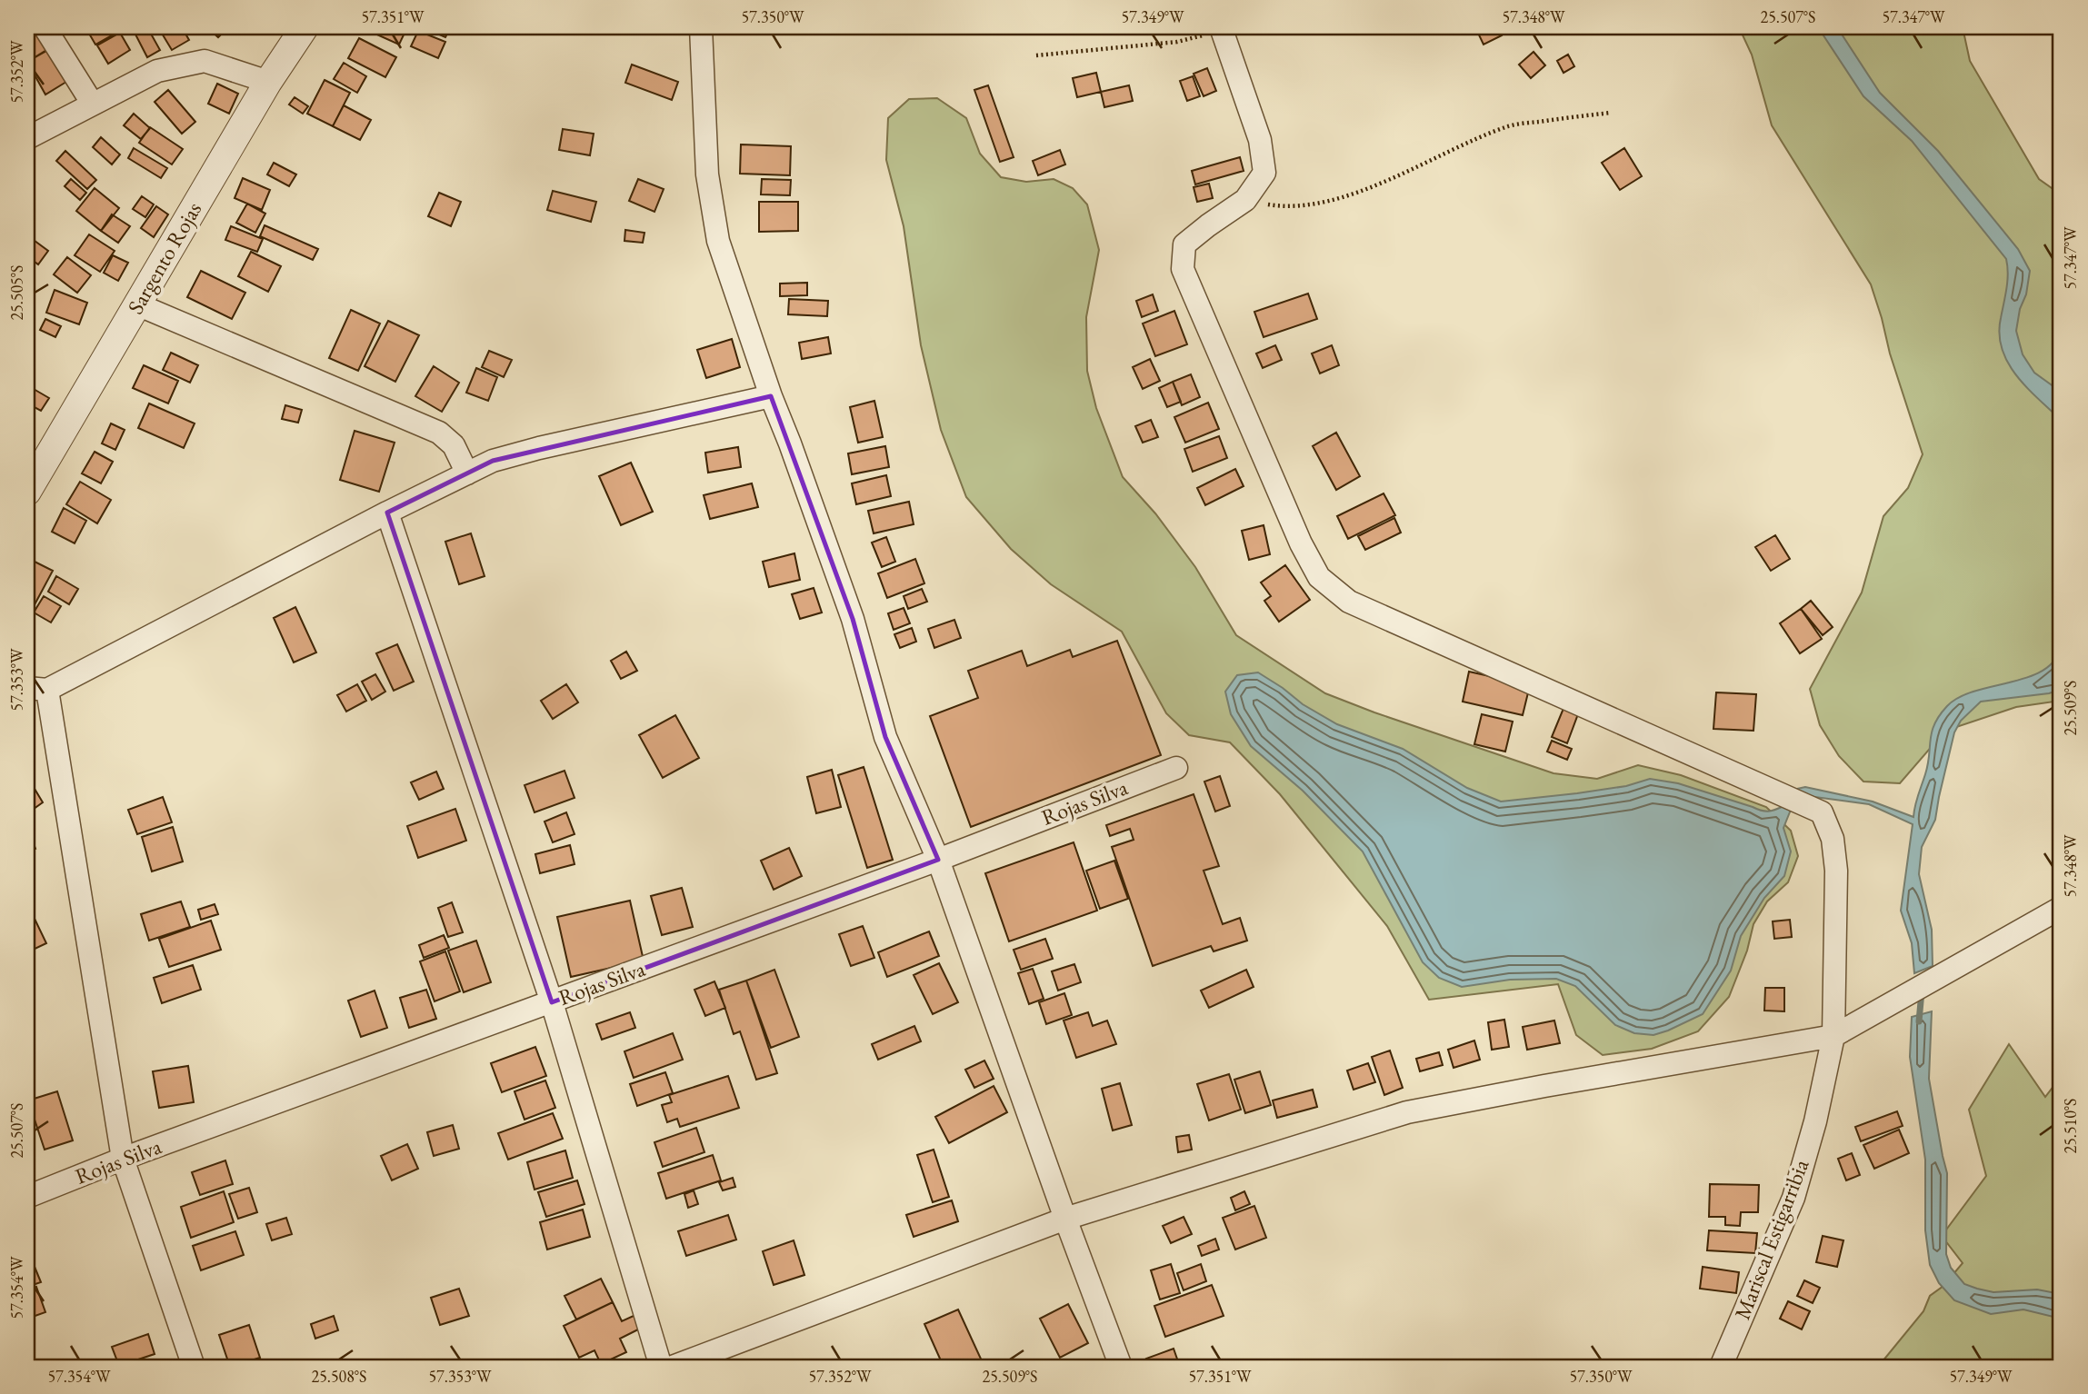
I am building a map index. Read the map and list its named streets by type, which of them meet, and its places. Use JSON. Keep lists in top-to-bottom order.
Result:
{
  "streets": {
    "street": ["Sargento Rojas", "Rojas Silva", "Mariscal Estigarribia"]
  },
  "coordinates": [
    "57.351°W",
    "57.350°W",
    "57.349°W",
    "57.348°W",
    "25.507°S",
    "57.347°W",
    "57.352°W",
    "25.505°S",
    "57.353°W",
    "25.509°S",
    "25.510°S",
    "57.354°W",
    "25.508°S"
  ]
}
